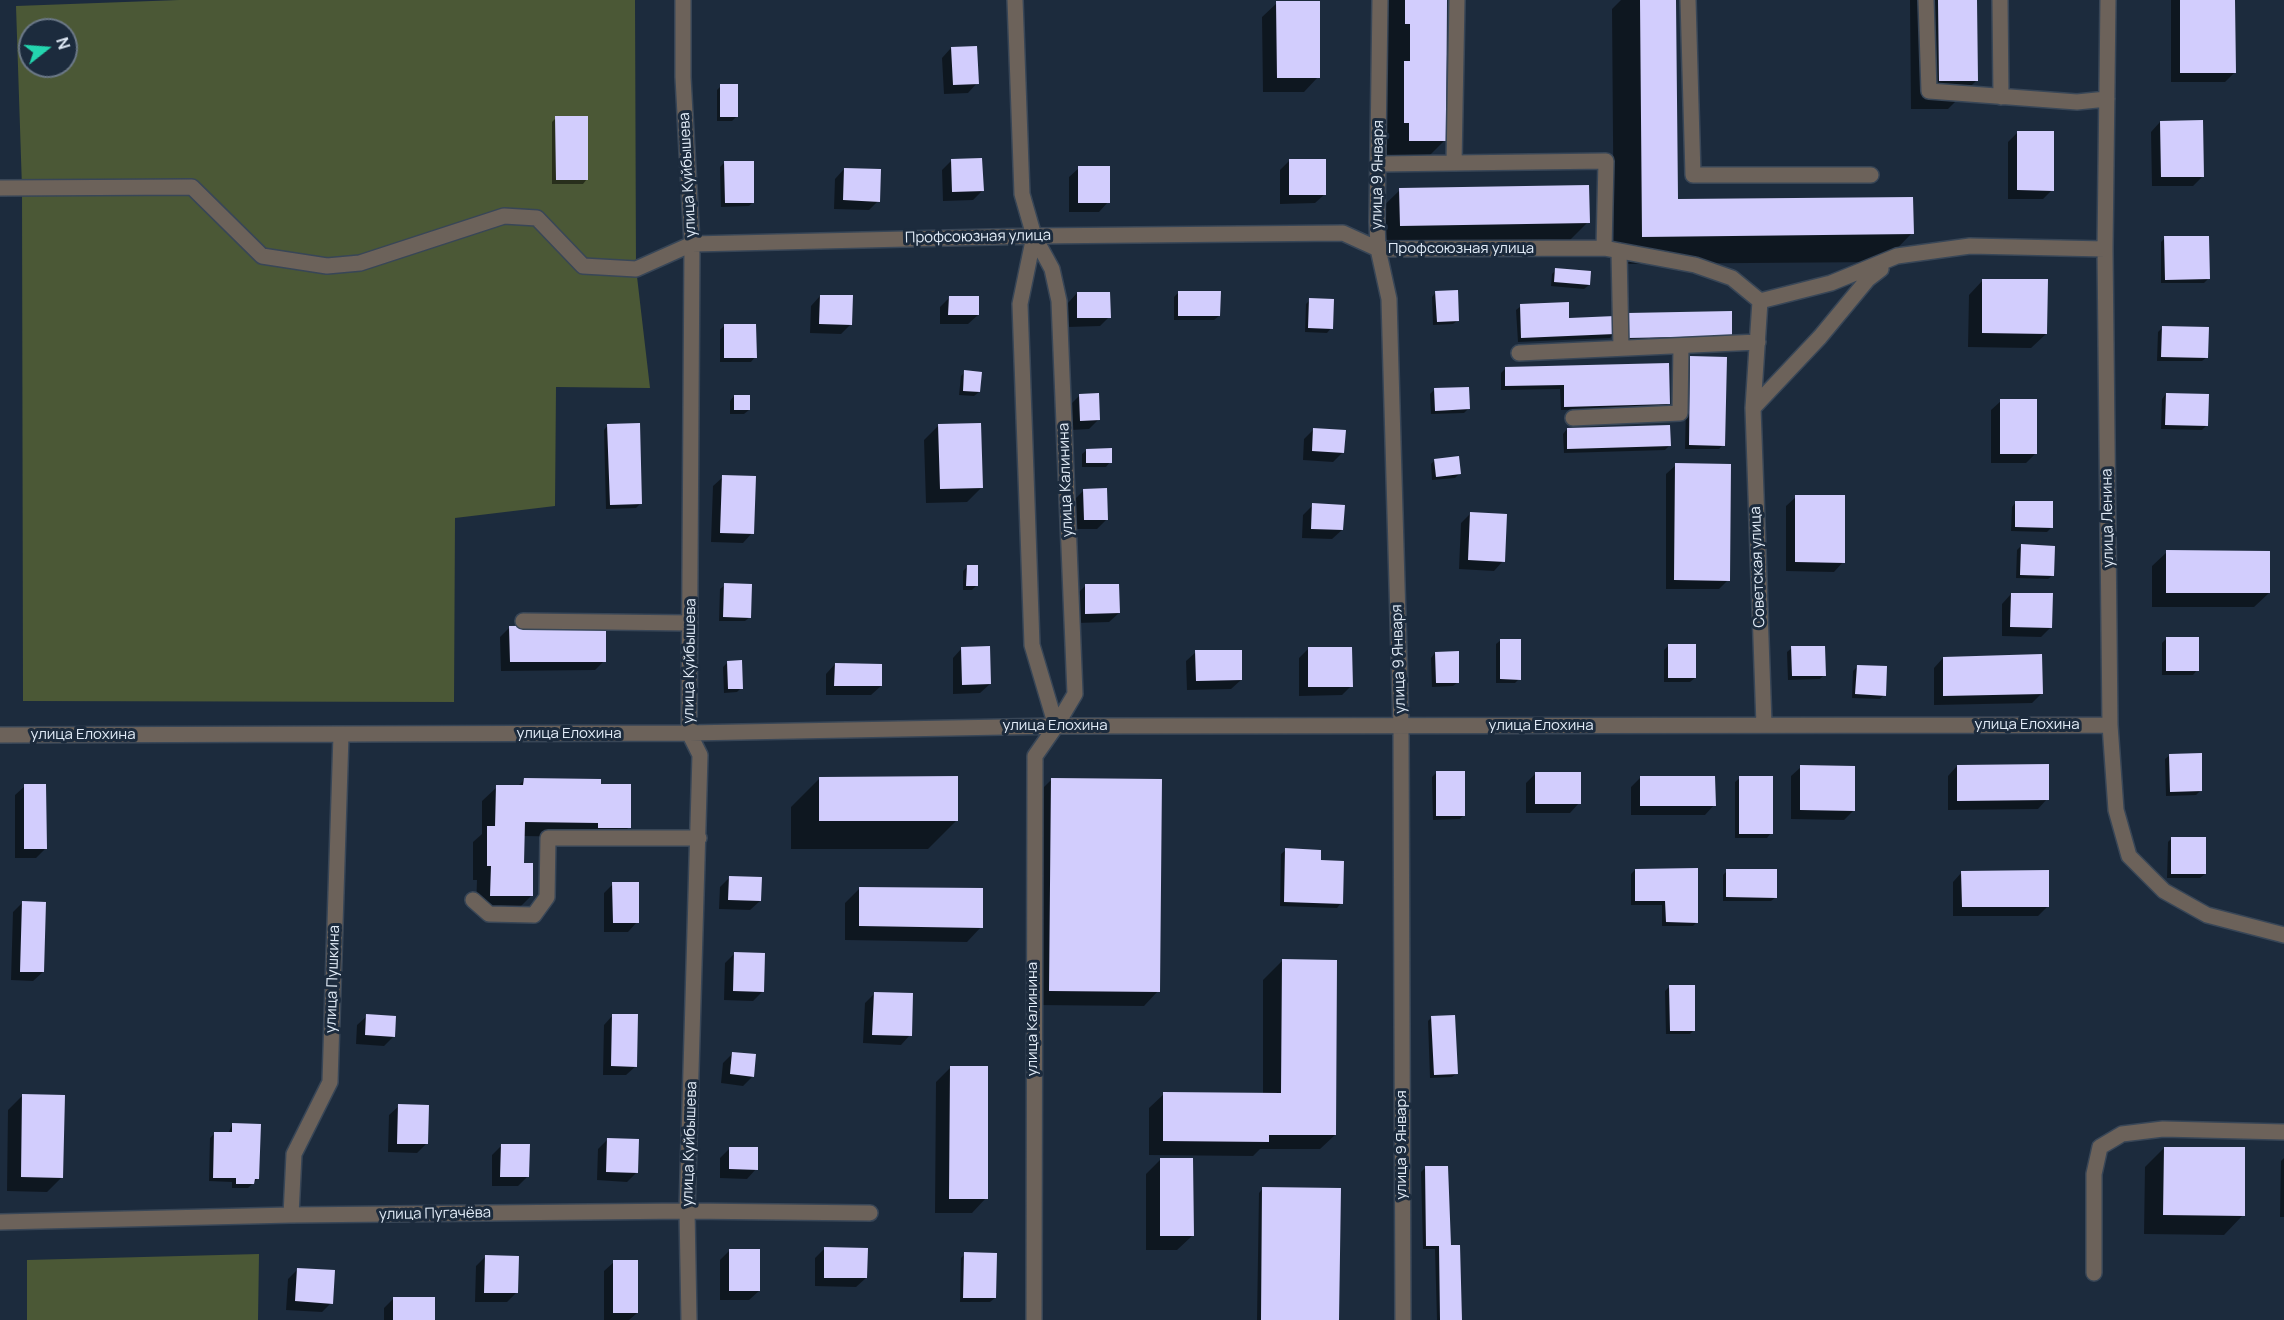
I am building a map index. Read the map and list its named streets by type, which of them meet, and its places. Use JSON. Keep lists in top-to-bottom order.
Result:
{
  "streets": {
    "street": [
      "улица Куйбышева",
      "улица 9 Января",
      "Профсоюзная улица",
      "улица Калинина",
      "улица Ленина",
      "Советская улица",
      "улица Елохина",
      "улица Пушкина",
      "улица Пугачёва"
    ]
  },
  "crossings": [
    ["улица Куйбышева", "Профсоюзная улица"],
    ["улица Куйбышева", "улица Елохина"],
    ["улица Куйбышева", "улица Пугачёва"],
    ["улица 9 Января", "Профсоюзная улица"],
    ["улица 9 Января", "улица Елохина"],
    ["Профсоюзная улица", "улица Калинина"],
    ["Профсоюзная улица", "Советская улица"],
    ["улица Калинина", "улица Елохина"],
    ["улица Ленина", "улица Елохина"],
    ["Советская улица", "улица Елохина"],
    ["улица Елохина", "улица Пушкина"],
    ["улица Пушкина", "улица Пугачёва"]
  ],
  "north": "right"
}
